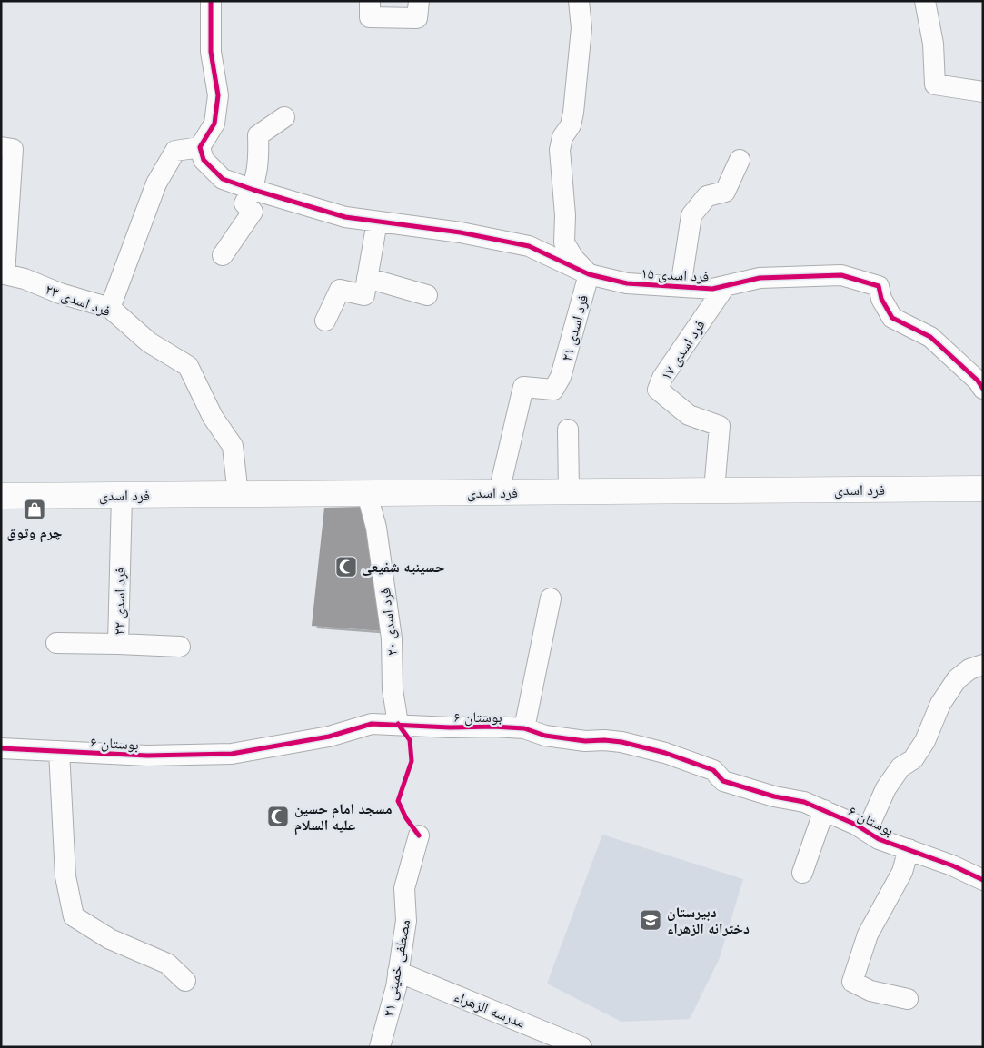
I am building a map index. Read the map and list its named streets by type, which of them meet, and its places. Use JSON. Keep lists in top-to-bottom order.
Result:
{
  "streets": {
    "main road": ["فرد اسدی"],
    "street": [
      "فرد اسدی ۱۵",
      "فرد اسدی ۲۳",
      "فرد اسدی ۲۱",
      "فرد اسدی ۱۷",
      "فرد اسدی ۲۲",
      "فرد اسدی ۲۰",
      "بوستان ۶",
      "مصطفی خمینی ۲۱",
      "مدرسه الزهراء"
    ]
  },
  "crossings": [
    ["فرد اسدی ۱۵", "فرد اسدی ۲۱"],
    ["فرد اسدی ۱۵", "فرد اسدی ۱۷"],
    ["فرد اسدی ۲۳", "فرد اسدی"],
    ["فرد اسدی ۲۱", "فرد اسدی"],
    ["فرد اسدی ۱۷", "فرد اسدی"],
    ["فرد اسدی", "فرد اسدی ۲۲"],
    ["فرد اسدی", "فرد اسدی ۲۰"],
    ["فرد اسدی ۲۰", "بوستان ۶"],
    ["مصطفی خمینی ۲۱", "مدرسه الزهراء"]
  ],
  "places": {
    "shop": ["چرم وثوق"],
    "mosque": ["حسینیه شفیعی", "مسجد امام حسین علیه السلام"],
    "school or university": ["دبیرستان دخترانه الزهراء"]
  }
}
